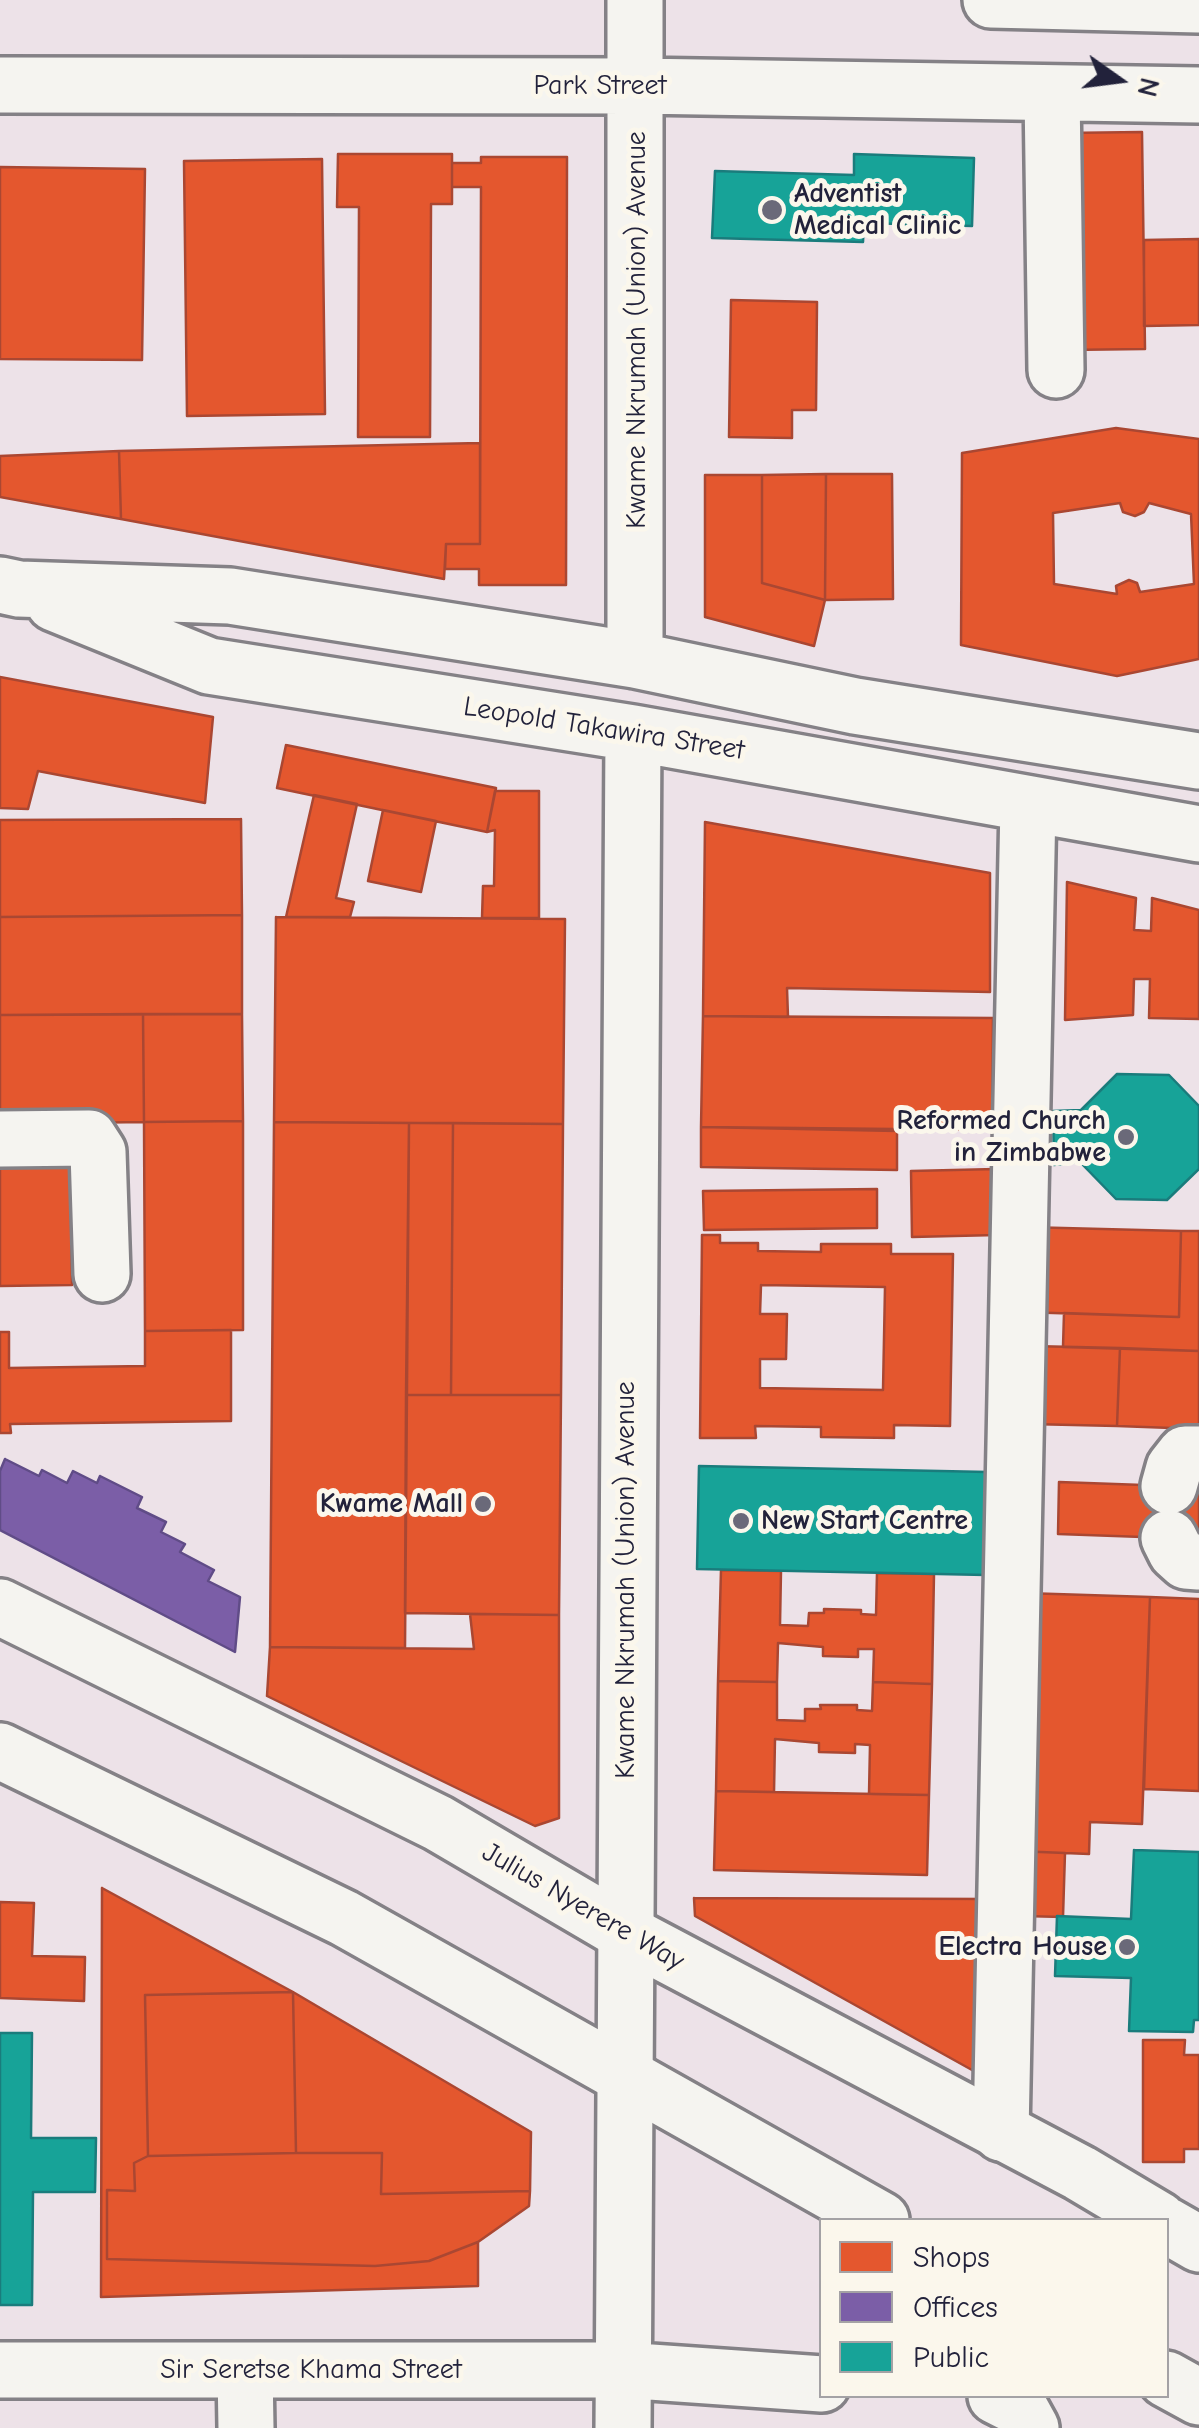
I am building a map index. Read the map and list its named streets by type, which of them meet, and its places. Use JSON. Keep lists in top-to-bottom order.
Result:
{
  "streets": {
    "street": [
      "Park Street",
      "Kwame Nkrumah (Union) Avenue",
      "Leopold Takawira Street",
      "Julius Nyerere Way",
      "Sir Seretse Khama Street"
    ]
  },
  "crossings": [
    ["Park Street", "Kwame Nkrumah (Union) Avenue"],
    ["Kwame Nkrumah (Union) Avenue", "Leopold Takawira Street"],
    ["Kwame Nkrumah (Union) Avenue", "Julius Nyerere Way"],
    ["Kwame Nkrumah (Union) Avenue", "Sir Seretse Khama Street"]
  ],
  "places": [
    "Adventist Medical Clinic",
    "Reformed Church in Zimbabwe",
    "Kwame Mall",
    "New Start Centre",
    "Electra House"
  ],
  "legend": ["Shops", "Offices", "Public"],
  "north": "right"
}
